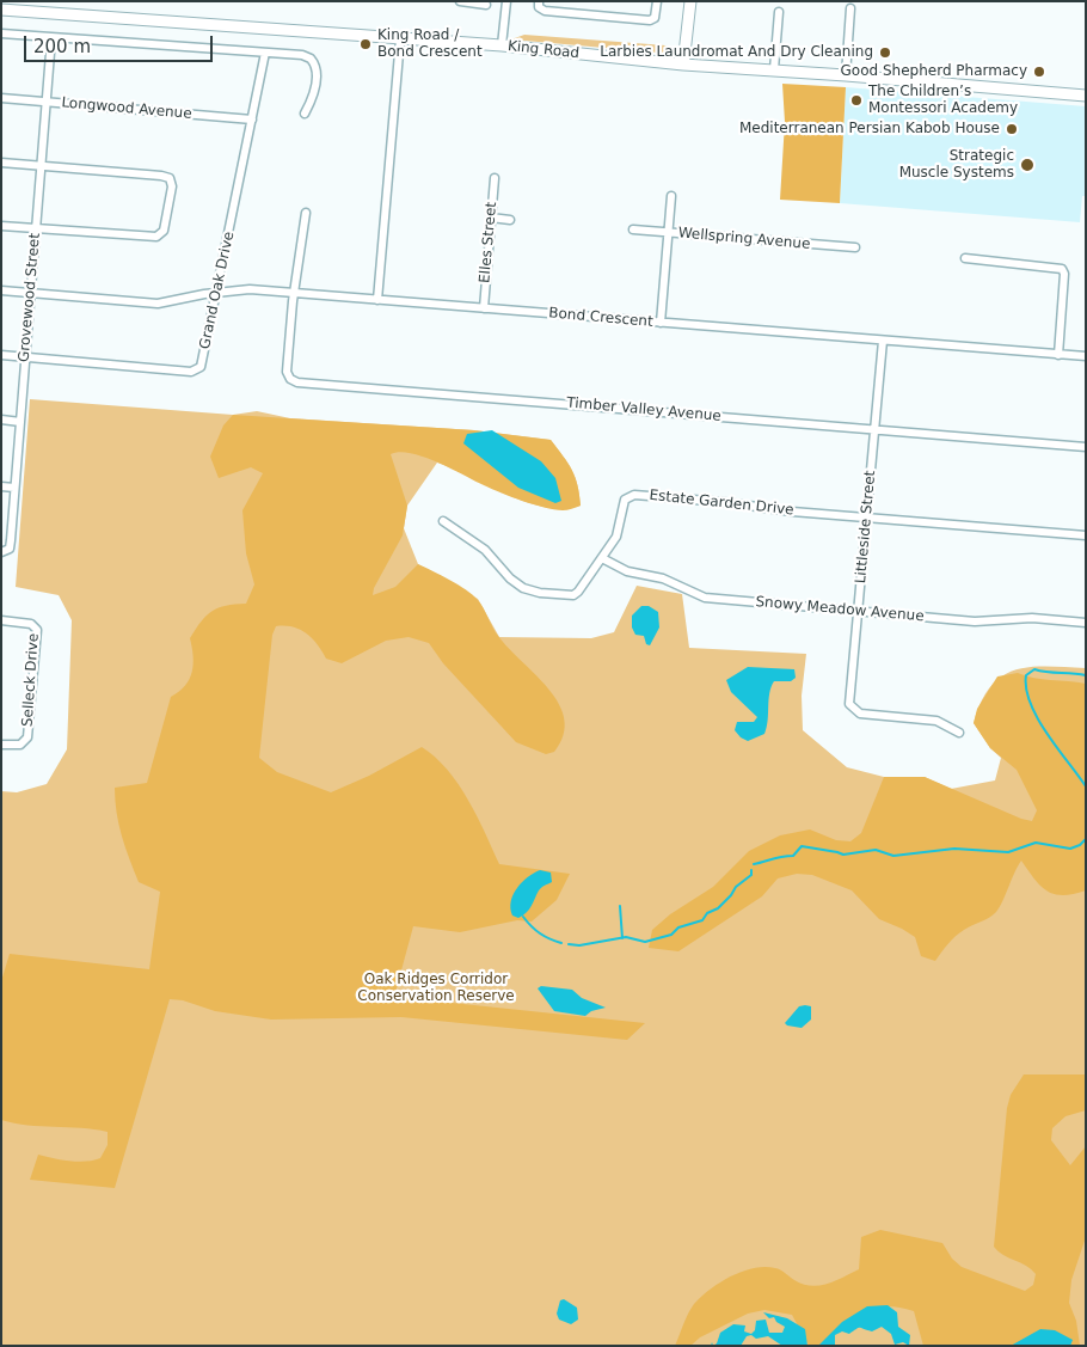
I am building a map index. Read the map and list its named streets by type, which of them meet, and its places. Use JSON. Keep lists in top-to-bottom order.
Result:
{
  "streets": {
    "main road": ["King Road"],
    "street": [
      "Longwood Avenue",
      "Wellspring Avenue",
      "Elles Street",
      "Grand Oak Drive",
      "Grovewood Street",
      "Bond Crescent",
      "Timber Valley Avenue",
      "Estate Garden Drive",
      "Littleside Street",
      "Snowy Meadow Avenue",
      "Selleck Drive"
    ]
  },
  "crossings": [
    ["Longwood Avenue", "Grand Oak Drive"],
    ["Longwood Avenue", "Grovewood Street"],
    ["Elles Street", "Bond Crescent"],
    ["Grand Oak Drive", "Grovewood Street"],
    ["Grand Oak Drive", "Bond Crescent"],
    ["Grovewood Street", "Bond Crescent"],
    ["Bond Crescent", "Timber Valley Avenue"],
    ["Bond Crescent", "Littleside Street"],
    ["Timber Valley Avenue", "Littleside Street"],
    ["Estate Garden Drive", "Littleside Street"],
    ["Estate Garden Drive", "Snowy Meadow Avenue"],
    ["Littleside Street", "Snowy Meadow Avenue"]
  ],
  "parks": ["Oak Ridges Corridor Conservation Reserve"],
  "places": [
    "King Road / Bond Crescent",
    "Larbies Laundromat And Dry Cleaning",
    "Good Shepherd Pharmacy",
    "The Children’s Montessori Academy",
    "Mediterranean Persian Kabob House",
    "Strategic Muscle Systems"
  ],
  "scale_bar": "200 m"
}
